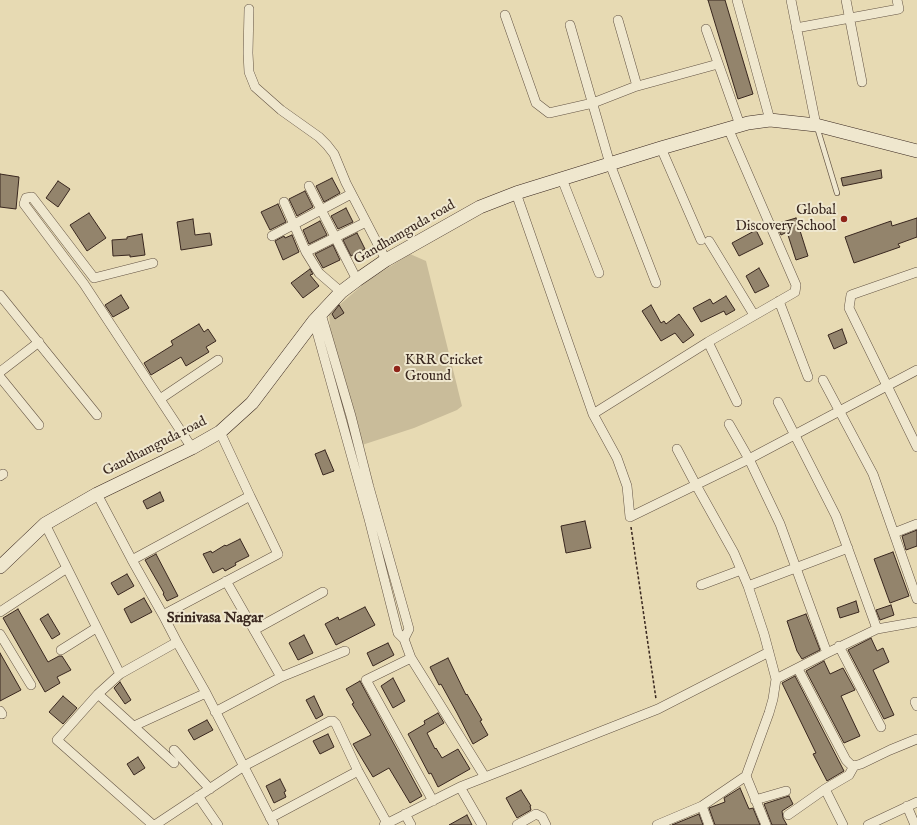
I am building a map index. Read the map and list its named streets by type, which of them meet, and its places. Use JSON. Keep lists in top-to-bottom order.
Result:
{
  "streets": {
    "street": ["Gandhamguda road"]
  },
  "districts": ["Srinivasa Nagar"],
  "places": ["Global Discovery School", "KRR Cricket Ground"]
}
